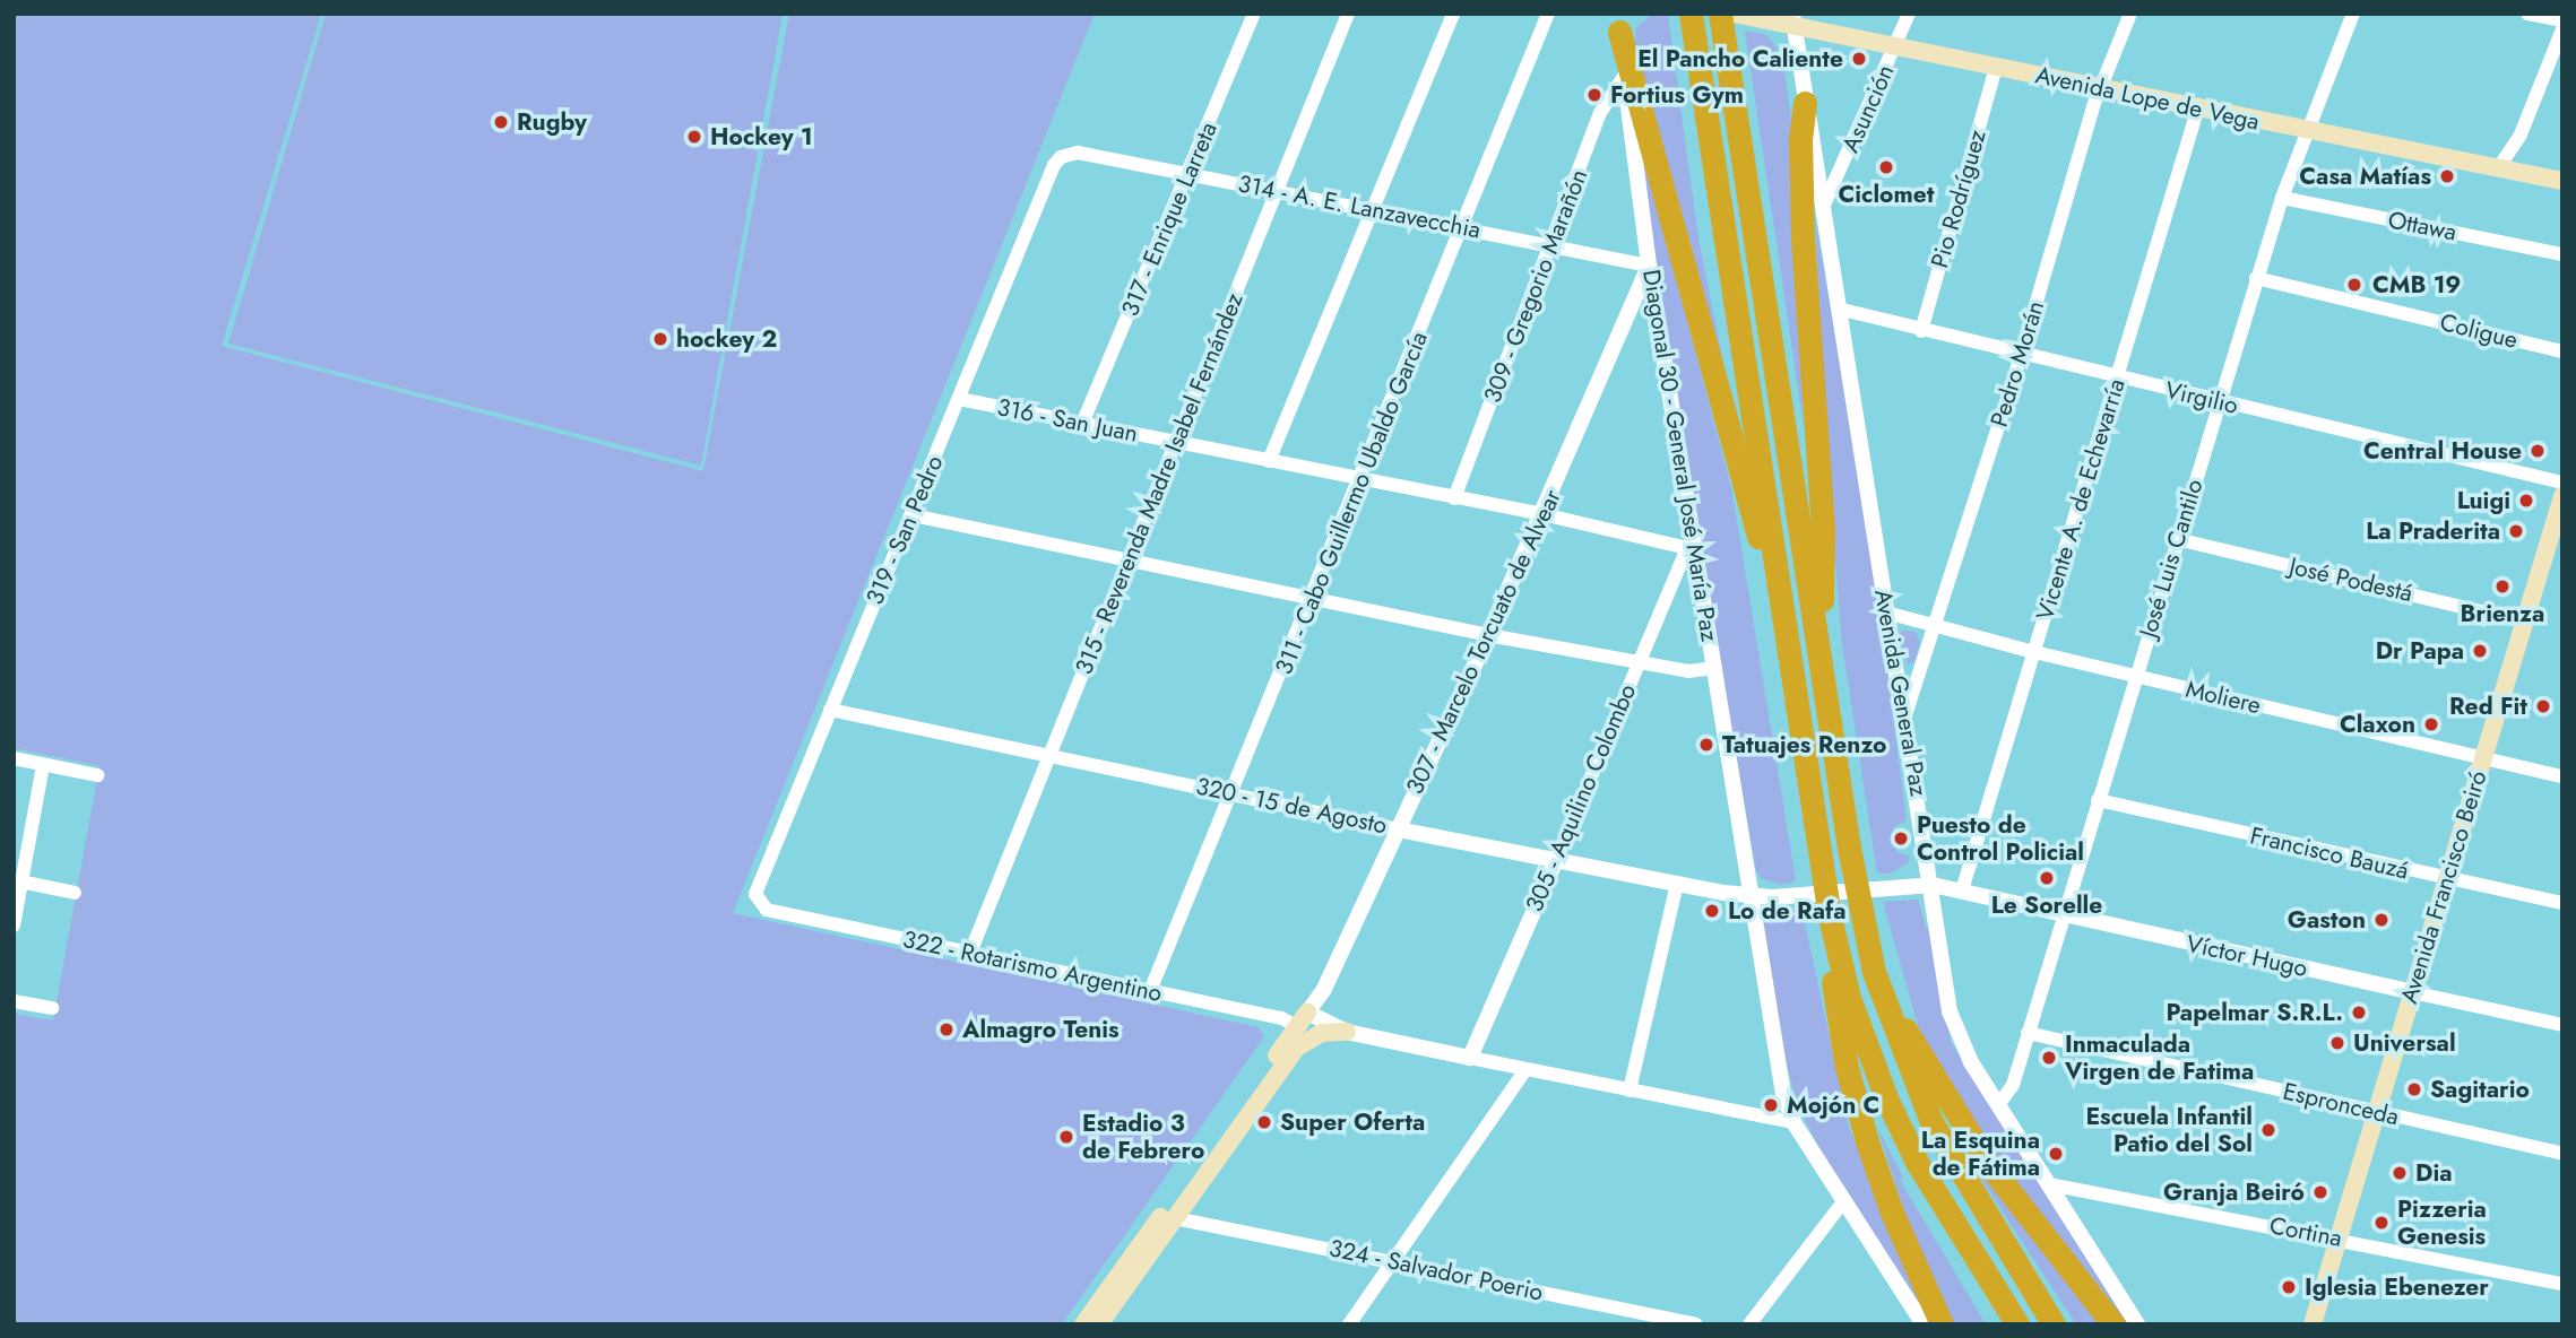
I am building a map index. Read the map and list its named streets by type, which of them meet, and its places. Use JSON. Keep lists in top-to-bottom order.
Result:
{
  "streets": {
    "main road": ["Avenida Lope de Vega", "Avenida Francisco Beiró"],
    "street": [
      "Asunción",
      "Pio Rodríguez",
      "314 - A. E. Lanzavecchia",
      "317 - Enrique Larreta",
      "Ottawa",
      "309 - Gregorio Marañón",
      "Coligue",
      "Pedro Morán",
      "Virgilio",
      "316 - San Juan",
      "Diagonal 30 - General José María Paz",
      "315 - Reverenda Madre Isabel Fernández",
      "Vicente A. de Echevarría",
      "311 - Cabo Guillermo Ubaldo García",
      "319 - San Pedro",
      "José Luis Cantilo",
      "José Podestá",
      "307 - Marcelo Torcuato de Alvear",
      "Avenida General Paz",
      "Moliere",
      "305 - Aquilino Colombo",
      "320 - 15 de Agosto",
      "Francisco Bauzá",
      "Víctor Hugo",
      "322 - Rotarismo Argentino",
      "Espronceda",
      "Cortina",
      "324 - Salvador Poerio"
    ]
  },
  "crossings": [
    ["Avenida Lope de Vega", "Asunción"],
    ["Avenida Lope de Vega", "Pio Rodríguez"],
    ["Avenida Lope de Vega", "Pedro Morán"],
    ["Avenida Lope de Vega", "Vicente A. de Echevarría"],
    ["Avenida Lope de Vega", "José Luis Cantilo"],
    ["Avenida Lope de Vega", "Avenida General Paz"],
    ["Asunción", "Avenida General Paz"],
    ["Pio Rodríguez", "Virgilio"],
    ["314 - A. E. Lanzavecchia", "317 - Enrique Larreta"],
    ["314 - A. E. Lanzavecchia", "309 - Gregorio Marañón"],
    ["314 - A. E. Lanzavecchia", "Diagonal 30 - General José María Paz"],
    ["314 - A. E. Lanzavecchia", "315 - Reverenda Madre Isabel Fernández"],
    ["314 - A. E. Lanzavecchia", "311 - Cabo Guillermo Ubaldo García"],
    ["314 - A. E. Lanzavecchia", "319 - San Pedro"],
    ["314 - A. E. Lanzavecchia", "307 - Marcelo Torcuato de Alvear"],
    ["317 - Enrique Larreta", "316 - San Juan"],
    ["Ottawa", "José Luis Cantilo"],
    ["309 - Gregorio Marañón", "316 - San Juan"],
    ["309 - Gregorio Marañón", "Diagonal 30 - General José María Paz"],
    ["Coligue", "José Luis Cantilo"],
    ["Pedro Morán", "Virgilio"],
    ["Pedro Morán", "Avenida General Paz"],
    ["Pedro Morán", "Moliere"],
    ["Virgilio", "Vicente A. de Echevarría"],
    ["Virgilio", "José Luis Cantilo"],
    ["Virgilio", "Avenida General Paz"],
    ["316 - San Juan", "Diagonal 30 - General José María Paz"],
    ["316 - San Juan", "315 - Reverenda Madre Isabel Fernández"],
    ["316 - San Juan", "311 - Cabo Guillermo Ubaldo García"],
    ["316 - San Juan", "319 - San Pedro"],
    ["316 - San Juan", "307 - Marcelo Torcuato de Alvear"],
    ["316 - San Juan", "305 - Aquilino Colombo"],
    ["Diagonal 30 - General José María Paz", "307 - Marcelo Torcuato de Alvear"],
    ["Diagonal 30 - General José María Paz", "305 - Aquilino Colombo"],
    ["Diagonal 30 - General José María Paz", "320 - 15 de Agosto"],
    ["Diagonal 30 - General José María Paz", "322 - Rotarismo Argentino"],
    ["315 - Reverenda Madre Isabel Fernández", "320 - 15 de Agosto"],
    ["315 - Reverenda Madre Isabel Fernández", "322 - Rotarismo Argentino"],
    ["Vicente A. de Echevarría", "Moliere"],
    ["Vicente A. de Echevarría", "Víctor Hugo"],
    ["311 - Cabo Guillermo Ubaldo García", "320 - 15 de Agosto"],
    ["311 - Cabo Guillermo Ubaldo García", "322 - Rotarismo Argentino"],
    ["319 - San Pedro", "320 - 15 de Agosto"],
    ["319 - San Pedro", "322 - Rotarismo Argentino"],
    ["José Luis Cantilo", "José Podestá"],
    ["José Luis Cantilo", "Avenida General Paz"],
    ["José Luis Cantilo", "Moliere"],
    ["José Luis Cantilo", "Francisco Bauzá"],
    ["José Luis Cantilo", "Víctor Hugo"],
    ["José Luis Cantilo", "Espronceda"],
    ["José Podestá", "Avenida Francisco Beiró"],
    ["307 - Marcelo Torcuato de Alvear", "320 - 15 de Agosto"],
    ["307 - Marcelo Torcuato de Alvear", "322 - Rotarismo Argentino"],
    ["Avenida General Paz", "Moliere"],
    ["Avenida General Paz", "Víctor Hugo"],
    ["Avenida General Paz", "Cortina"],
    ["Moliere", "Avenida Francisco Beiró"],
    ["305 - Aquilino Colombo", "320 - 15 de Agosto"],
    ["305 - Aquilino Colombo", "322 - Rotarismo Argentino"],
    ["320 - 15 de Agosto", "Víctor Hugo"],
    ["Francisco Bauzá", "Avenida Francisco Beiró"],
    ["Avenida Francisco Beiró", "Víctor Hugo"],
    ["Avenida Francisco Beiró", "Espronceda"],
    ["Avenida Francisco Beiró", "Cortina"]
  ],
  "places": [
    "El Pancho Caliente",
    "Fortius Gym",
    "Rugby",
    "Hockey 1",
    "Ciclomet",
    "Casa Matías",
    "CMB 19",
    "hockey 2",
    "Central House",
    "Luigi",
    "La Praderita",
    "Brienza",
    "Dr Papa",
    "Red Fit",
    "Claxon",
    "Tatuajes Renzo",
    "Puesto de Control Policial",
    "Le Sorelle",
    "Lo de Rafa",
    "Gaston",
    "Papelmar S.R.L.",
    "Almagro Tenis",
    "Universal",
    "Inmaculada Virgen de Fatima",
    "Sagitario",
    "Mojón C",
    "Super Oferta",
    "Escuela Infantil Patio del Sol",
    "Estadio 3 de Febrero",
    "La Esquina de Fátima",
    "Dia",
    "Granja Beiró",
    "Pizzeria Genesis",
    "Iglesia Ebenezer"
  ]
}
